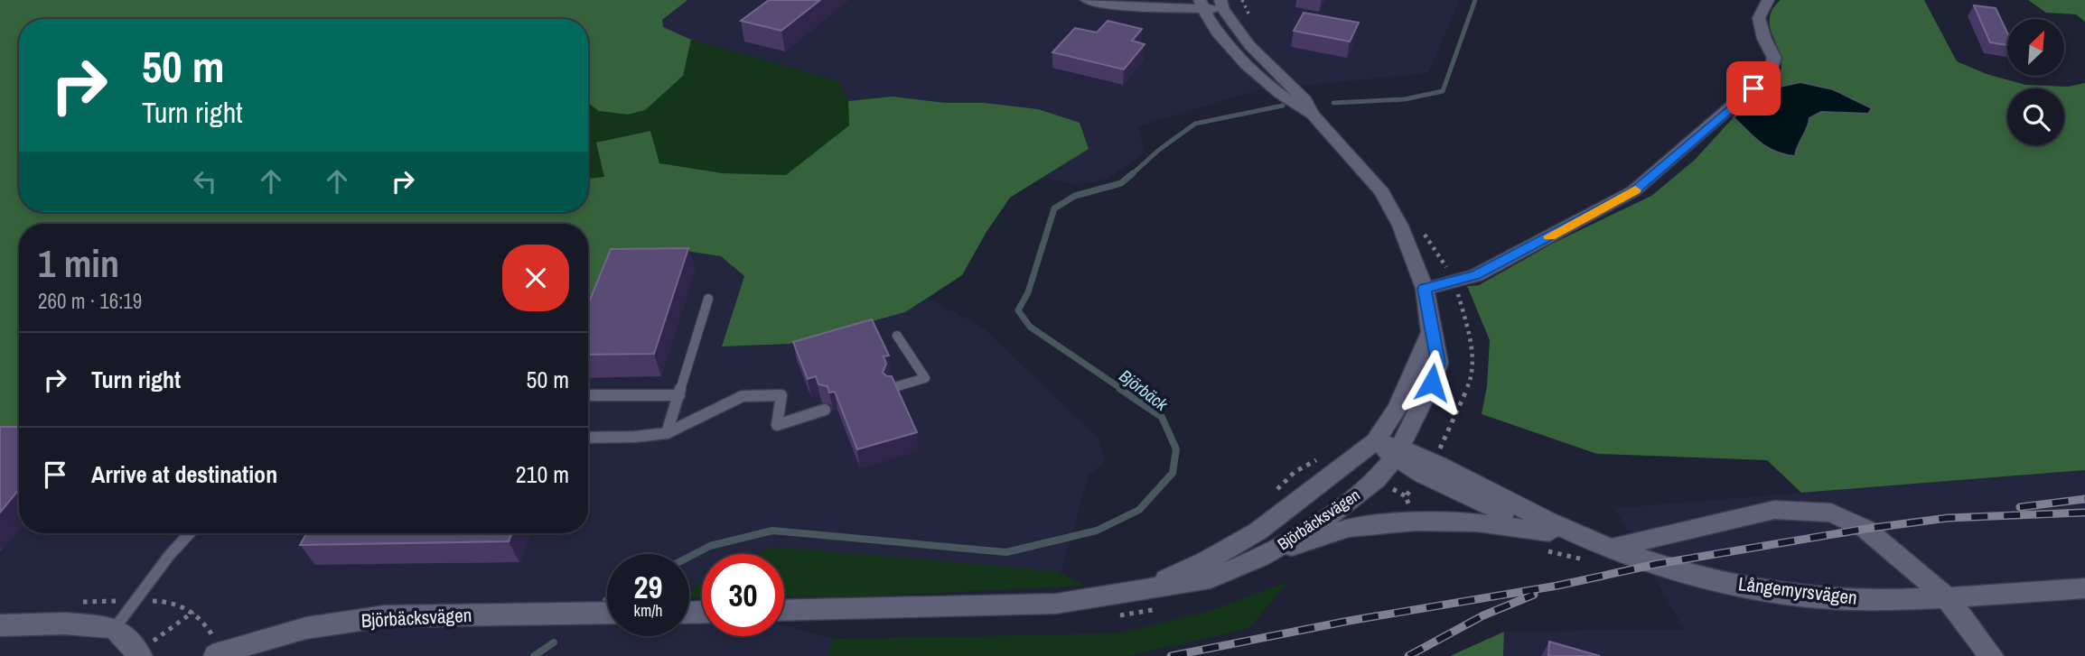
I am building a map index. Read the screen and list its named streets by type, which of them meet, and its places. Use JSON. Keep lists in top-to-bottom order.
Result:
{
  "streets": {
    "street": ["Björbäcksvägen", "Långemyrsvägen"]
  },
  "crossings": [
    ["Björbäcksvägen", "Långemyrsvägen"]
  ],
  "water": ["Björbäck"],
  "north": "top right",
  "page": {
    "turn": ["50 m", "Turn right"],
    "heading": ["1 min", "260 m · 16:19"],
    "list": [
      {
        "name": "Turn right",
        "value": "50 m"
      },
      {
        "name": "Arrive at destination",
        "value": "210 m"
      }
    ],
    "speed": "29 km/h",
    "limit": "30"
  }
}
